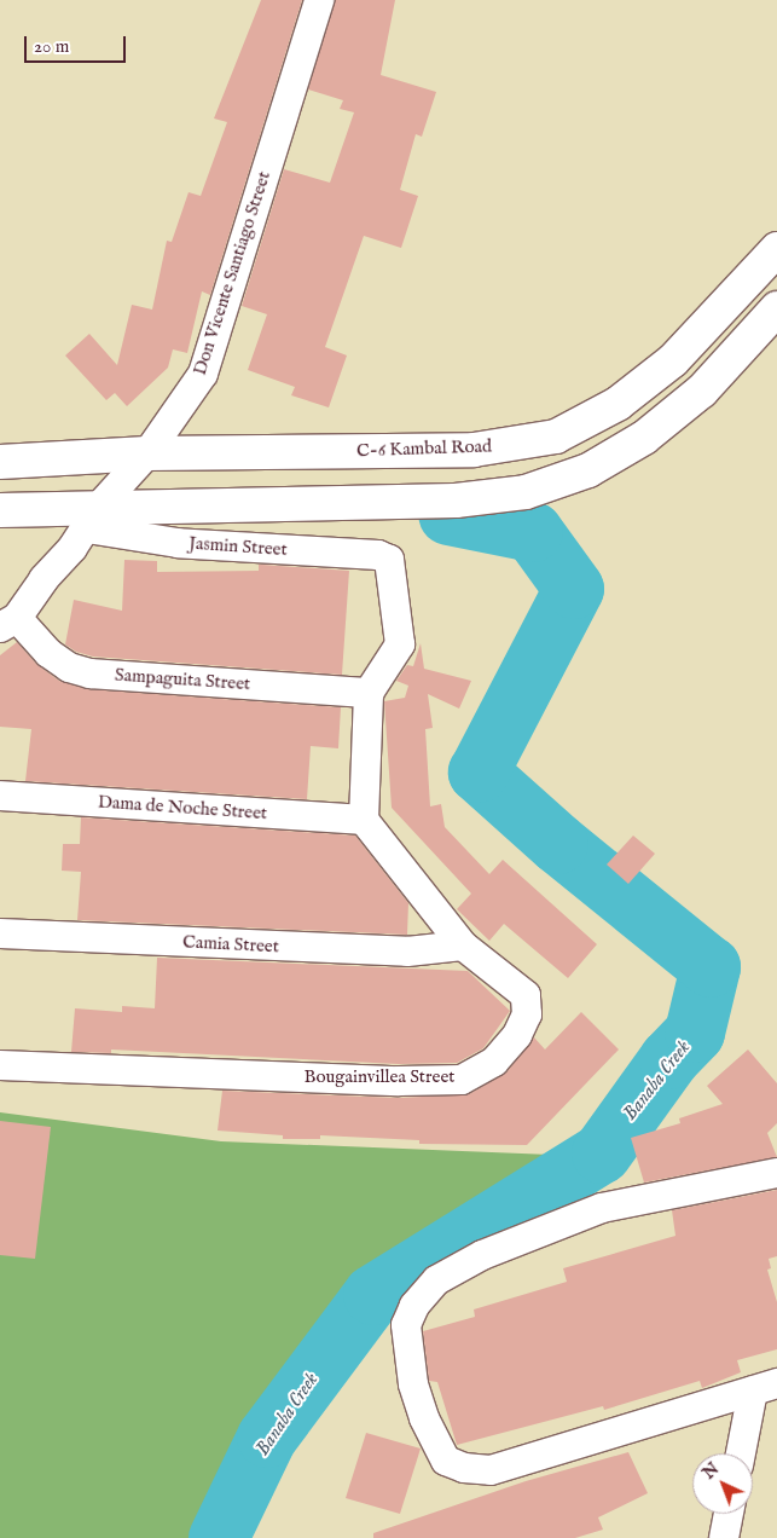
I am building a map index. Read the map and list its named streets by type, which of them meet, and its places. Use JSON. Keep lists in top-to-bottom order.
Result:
{
  "streets": {
    "main road": ["C-6 Kambal Road"],
    "street": [
      "Don Vicente Santiago Street",
      "Jasmin Street",
      "Sampaguita Street",
      "Dama de Noche Street",
      "Camia Street",
      "Bougainvillea Street"
    ]
  },
  "crossings": [
    ["Don Vicente Santiago Street", "C-6 Kambal Road"],
    ["Don Vicente Santiago Street", "Jasmin Street"],
    ["Don Vicente Santiago Street", "Sampaguita Street"],
    ["Jasmin Street", "Sampaguita Street"],
    ["Dama de Noche Street", "Bougainvillea Street"],
    ["Camia Street", "Bougainvillea Street"]
  ],
  "water": ["Banaba Creek"],
  "scale_bar": "20 m",
  "north": "top left"
}
